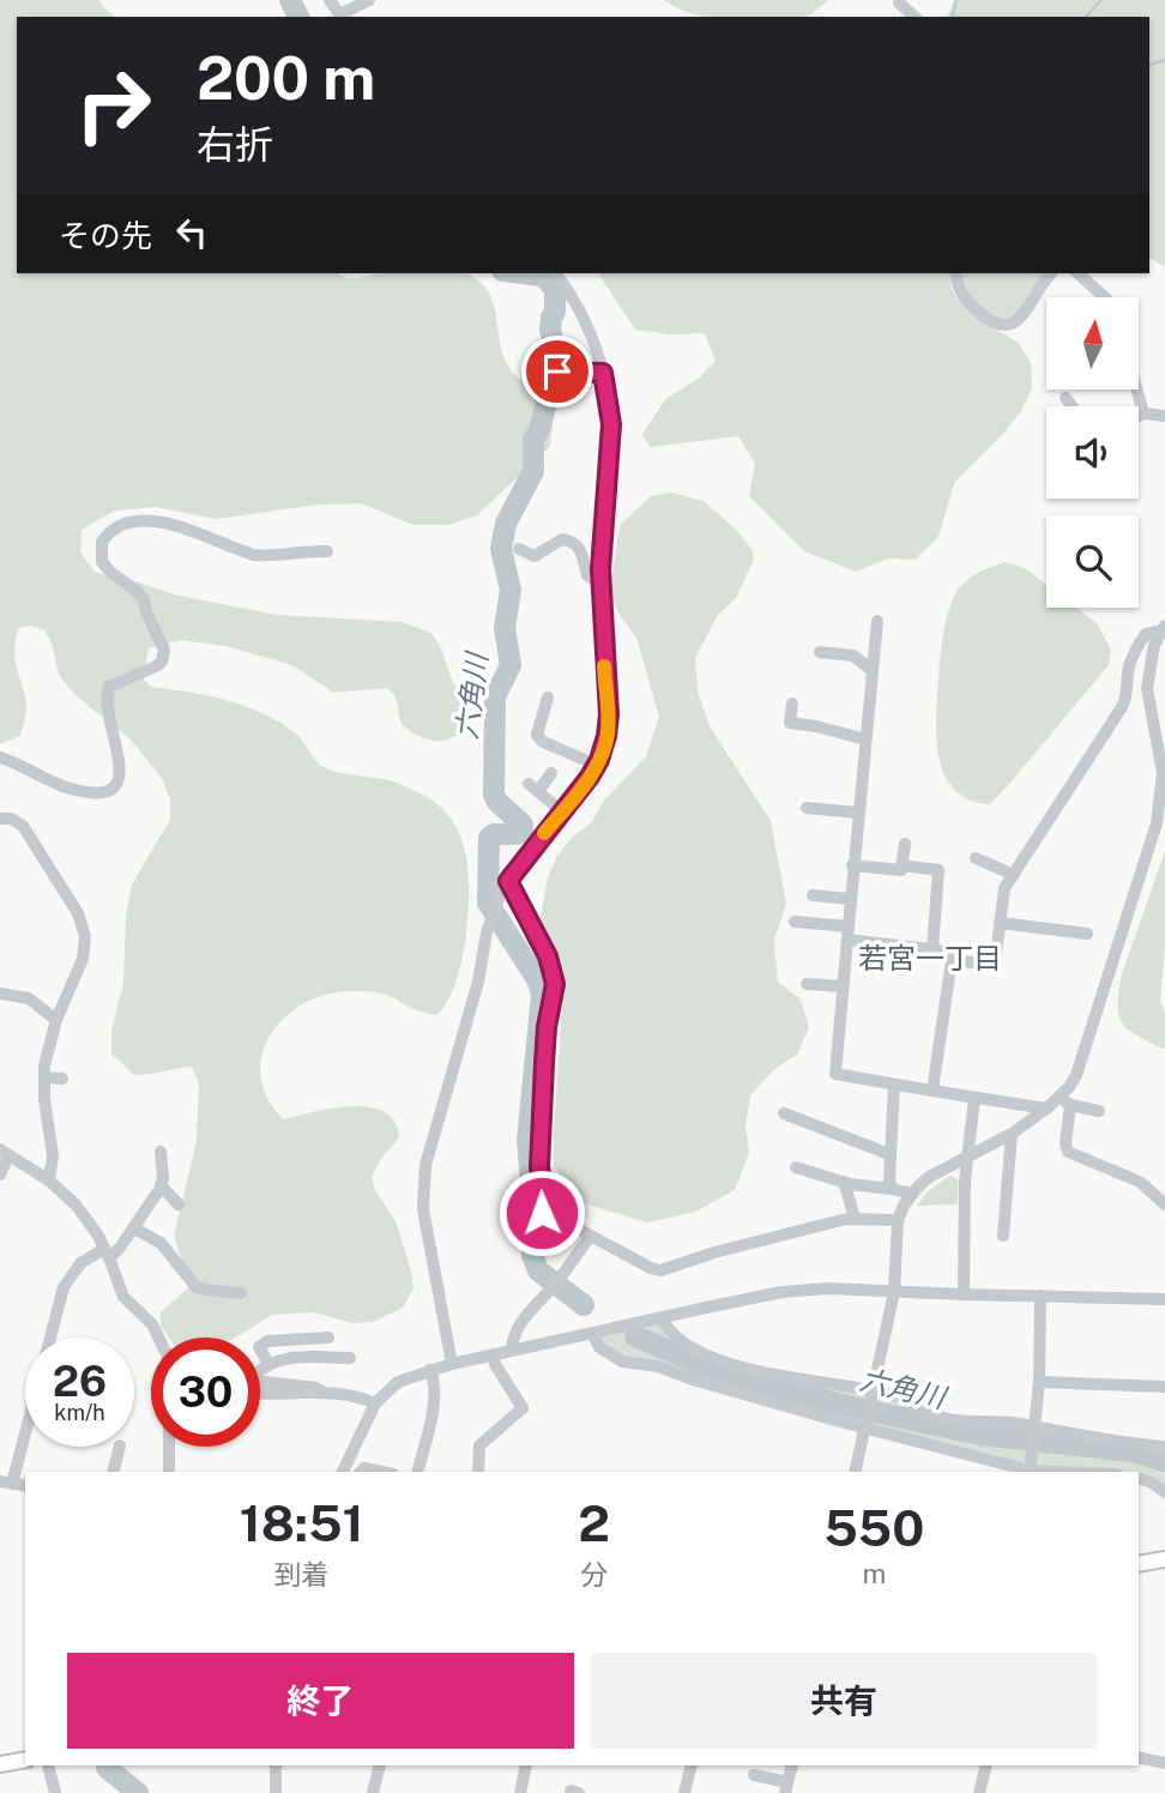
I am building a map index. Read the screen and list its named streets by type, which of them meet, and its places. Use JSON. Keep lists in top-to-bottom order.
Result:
{
  "districts": ["若宮一丁目"],
  "water": ["六角川"],
  "north": "top",
  "page": {
    "turn": ["200 m", "右折"],
    "then": "その先",
    "speed": "26 km/h",
    "limit": "30",
    "eta": [
      "18:51",
      "到着",
      "2",
      "分",
      "550",
      "m"
    ],
    "buttons": ["終了", "共有"]
  }
}
